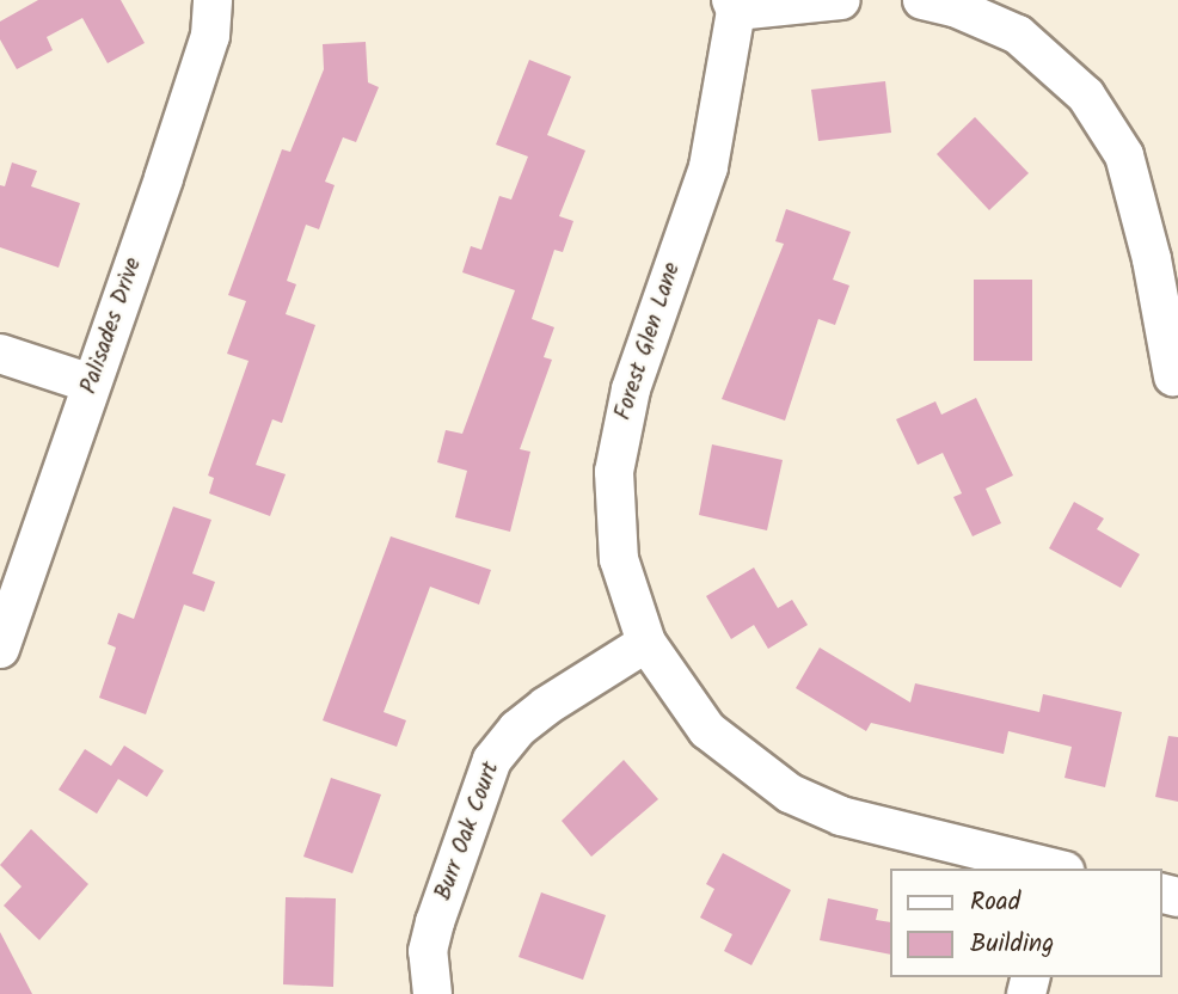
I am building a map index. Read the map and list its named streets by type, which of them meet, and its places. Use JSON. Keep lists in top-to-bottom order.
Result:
{
  "streets": {
    "street": ["Palisades Drive", "Forest Glen Lane", "Burr Oak Court"]
  },
  "crossings": [
    ["Forest Glen Lane", "Burr Oak Court"]
  ],
  "legend": ["Road", "Building"]
}
